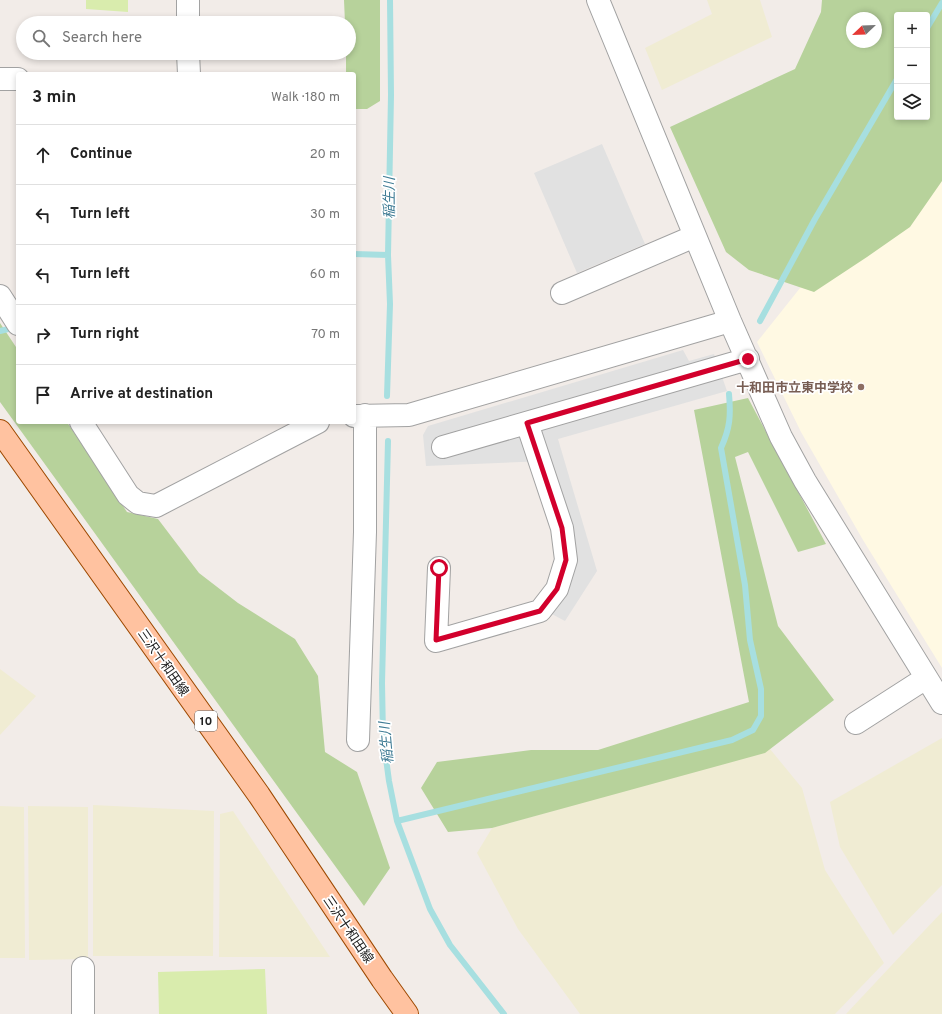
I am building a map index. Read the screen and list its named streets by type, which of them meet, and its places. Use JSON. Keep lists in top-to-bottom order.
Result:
{
  "streets": {
    "main road": ["三沢十和田線", "10"]
  },
  "water": ["稲生川"],
  "places": ["十和田市立東中学校"],
  "north": "bottom left",
  "page": {
    "map_buttons": ["+", "−"],
    "search": "Search here",
    "heading": ["3 min", "Walk · 180 m"],
    "list": [
      ["Continue", "20 m"],
      ["Turn left", "30 m"],
      ["Turn left", "60 m"],
      ["Turn right", "70 m"],
      "Arrive at destination"
    ]
  }
}
